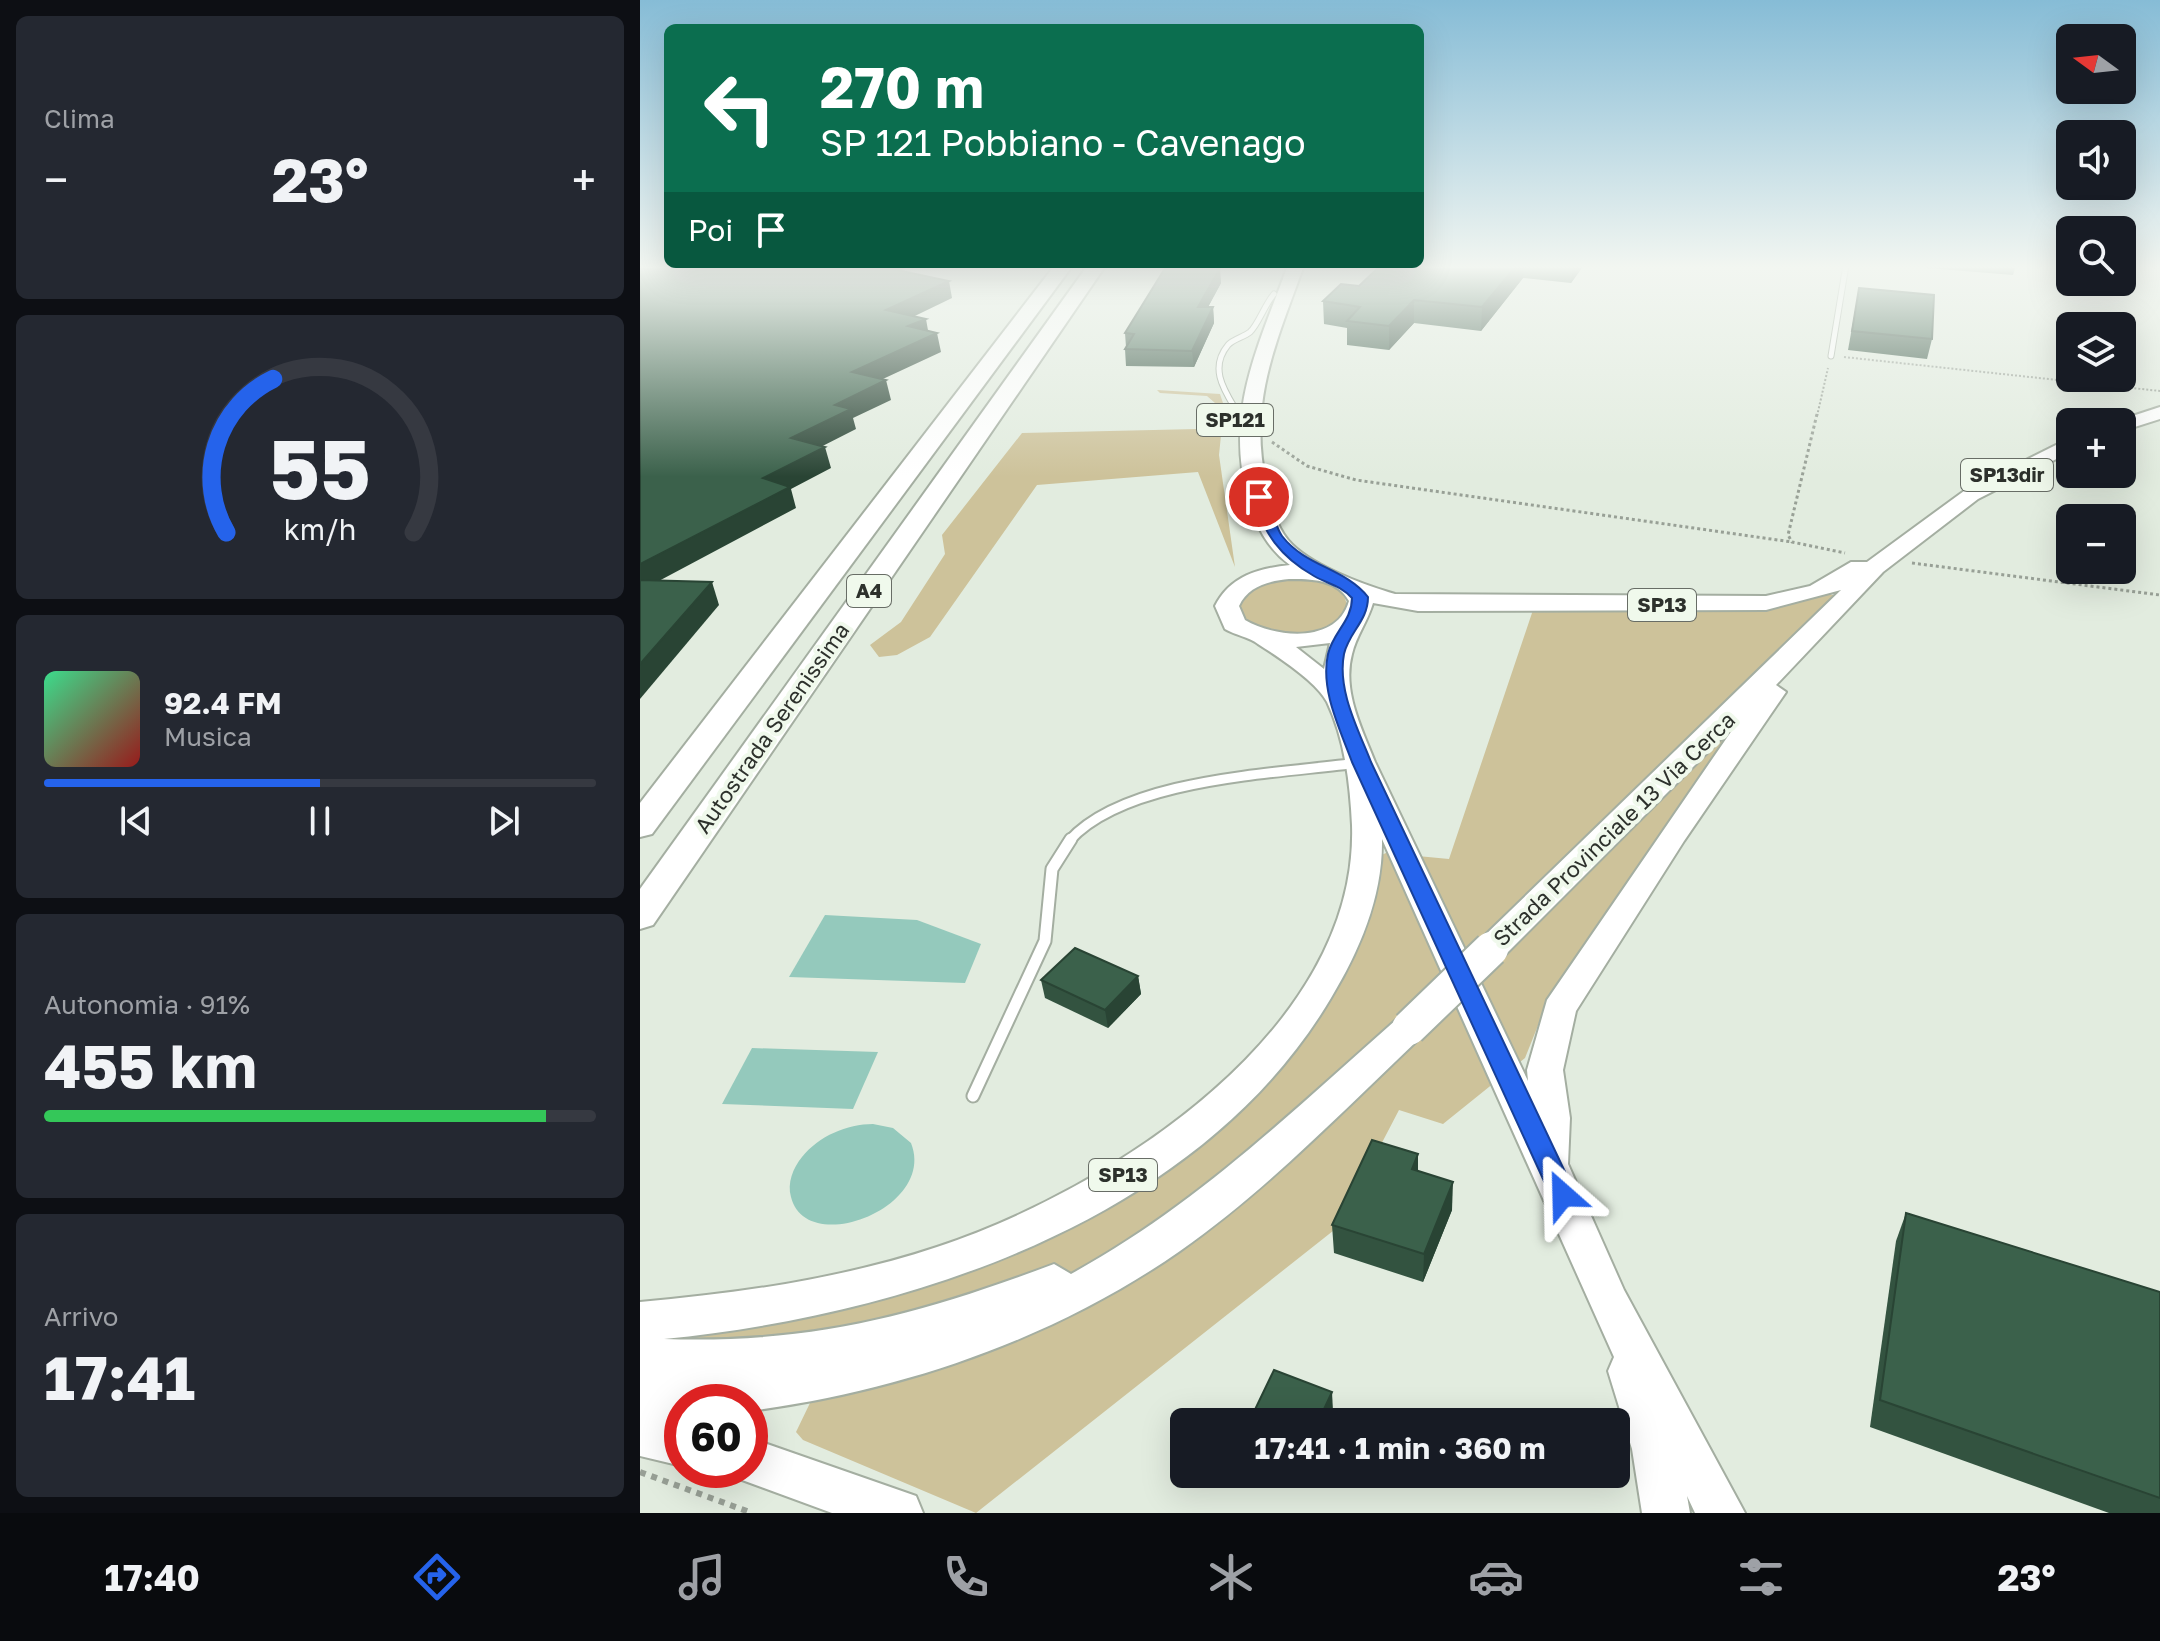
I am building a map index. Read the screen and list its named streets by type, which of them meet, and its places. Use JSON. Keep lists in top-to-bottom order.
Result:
{
  "streets": {
    "highway": ["A4", "Autostrada Serenissima"],
    "main road": [
      "SP121",
      "SP13dir",
      "SP13",
      "Strada Provinciale 13 Via Cerca"
    ]
  },
  "crossings": [
    ["SP121", "SP13"],
    ["SP13dir", "SP13"],
    ["SP13dir", "Strada Provinciale 13 Via Cerca"]
  ],
  "north": "left",
  "page": {
    "tile": [
      "Clima",
      ["Autonomia · 91%", "455 km"],
      ["Arrivo", "17:41"]
    ],
    "map_buttons": ["+", "−"],
    "turn": ["270 m", "SP 121 Pobbiano - Cavenago"],
    "heat": ["−", "23°", "+"],
    "then": "Poi",
    "song": ["92.4 FM", "Musica"],
    "limit": "60",
    "trip": "17:41 · 1 min · 360 m",
    "tabs": ["17:40", "23°"],
    "gauge": ["55", "km/h"]
  }
}
